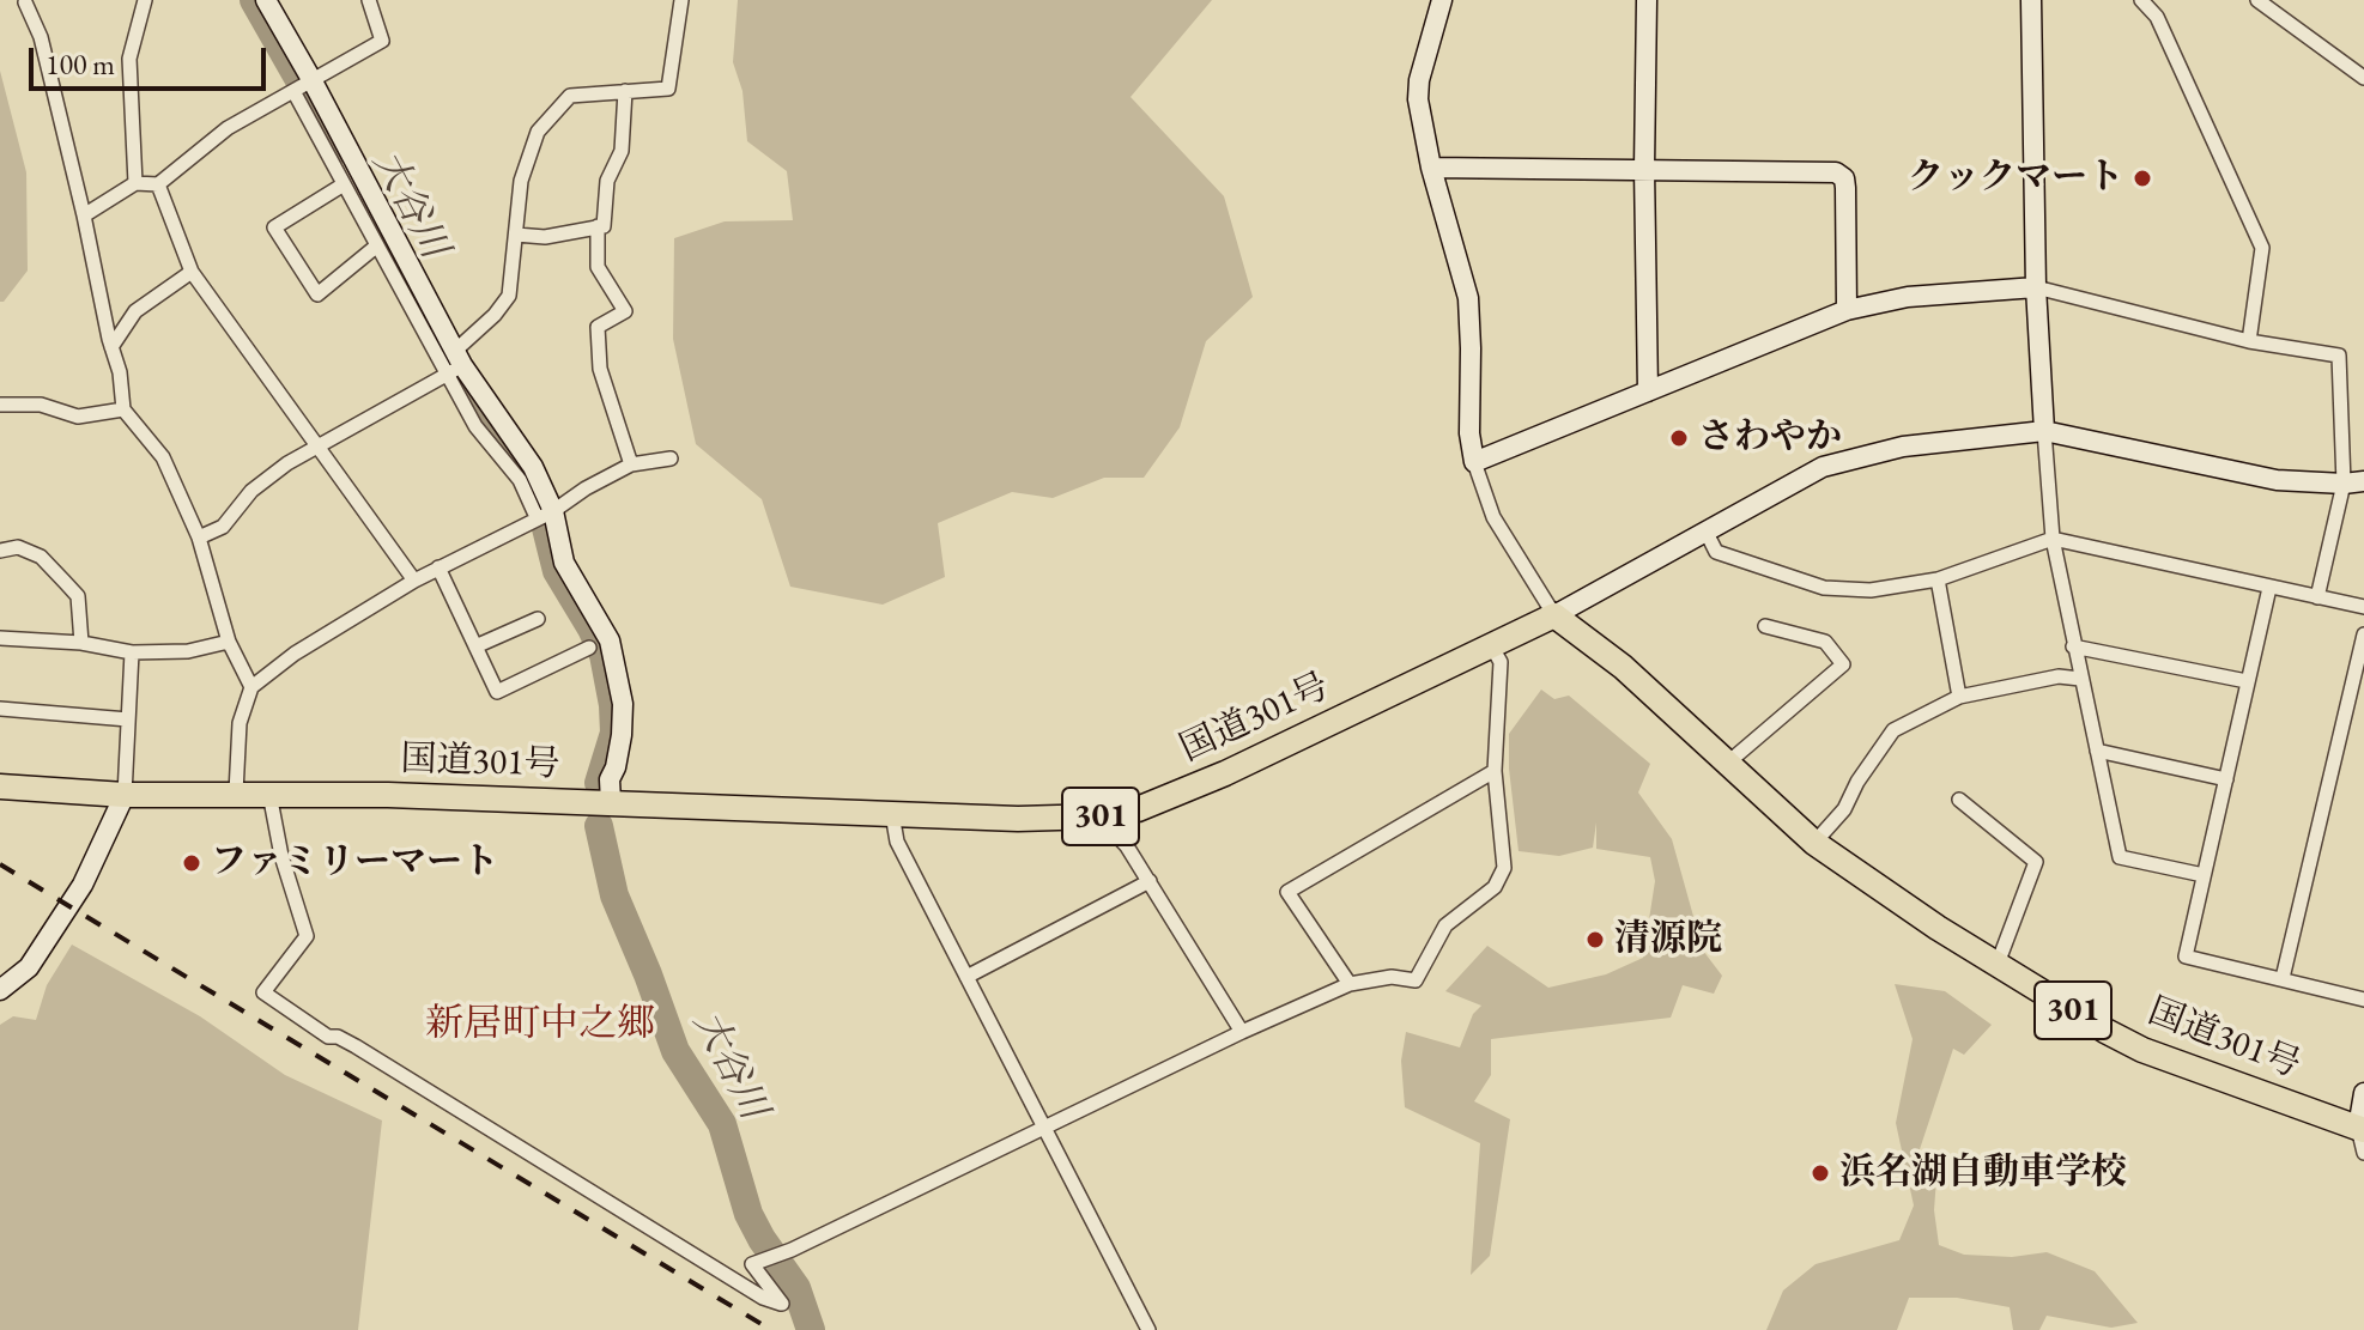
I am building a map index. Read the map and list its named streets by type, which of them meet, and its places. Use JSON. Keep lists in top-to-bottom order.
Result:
{
  "streets": {
    "highway": ["国道301号", "301"]
  },
  "districts": ["新居町中之郷"],
  "water": ["大谷川"],
  "places": [
    "クックマート",
    "さわやか",
    "ファミリーマート",
    "清源院",
    "浜名湖自動車学校"
  ],
  "scale_bar": "100 m"
}
